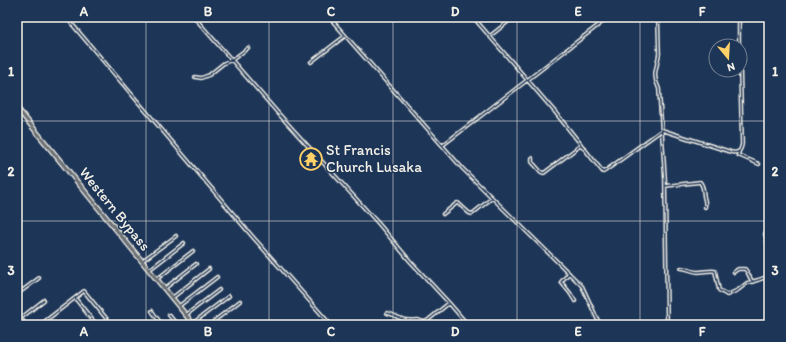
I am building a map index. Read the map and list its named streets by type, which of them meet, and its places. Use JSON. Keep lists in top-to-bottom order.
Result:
{
  "streets": {
    "main road": ["Western Bypass"]
  },
  "places": {
    "temple": ["St Francis Church Lusaka"]
  },
  "north": "bottom",
  "grid": {
    "columns": [
      "A",
      "B",
      "C",
      "D",
      "E",
      "F"
    ],
    "rows": ["1", "2", "3"]
  }
}
